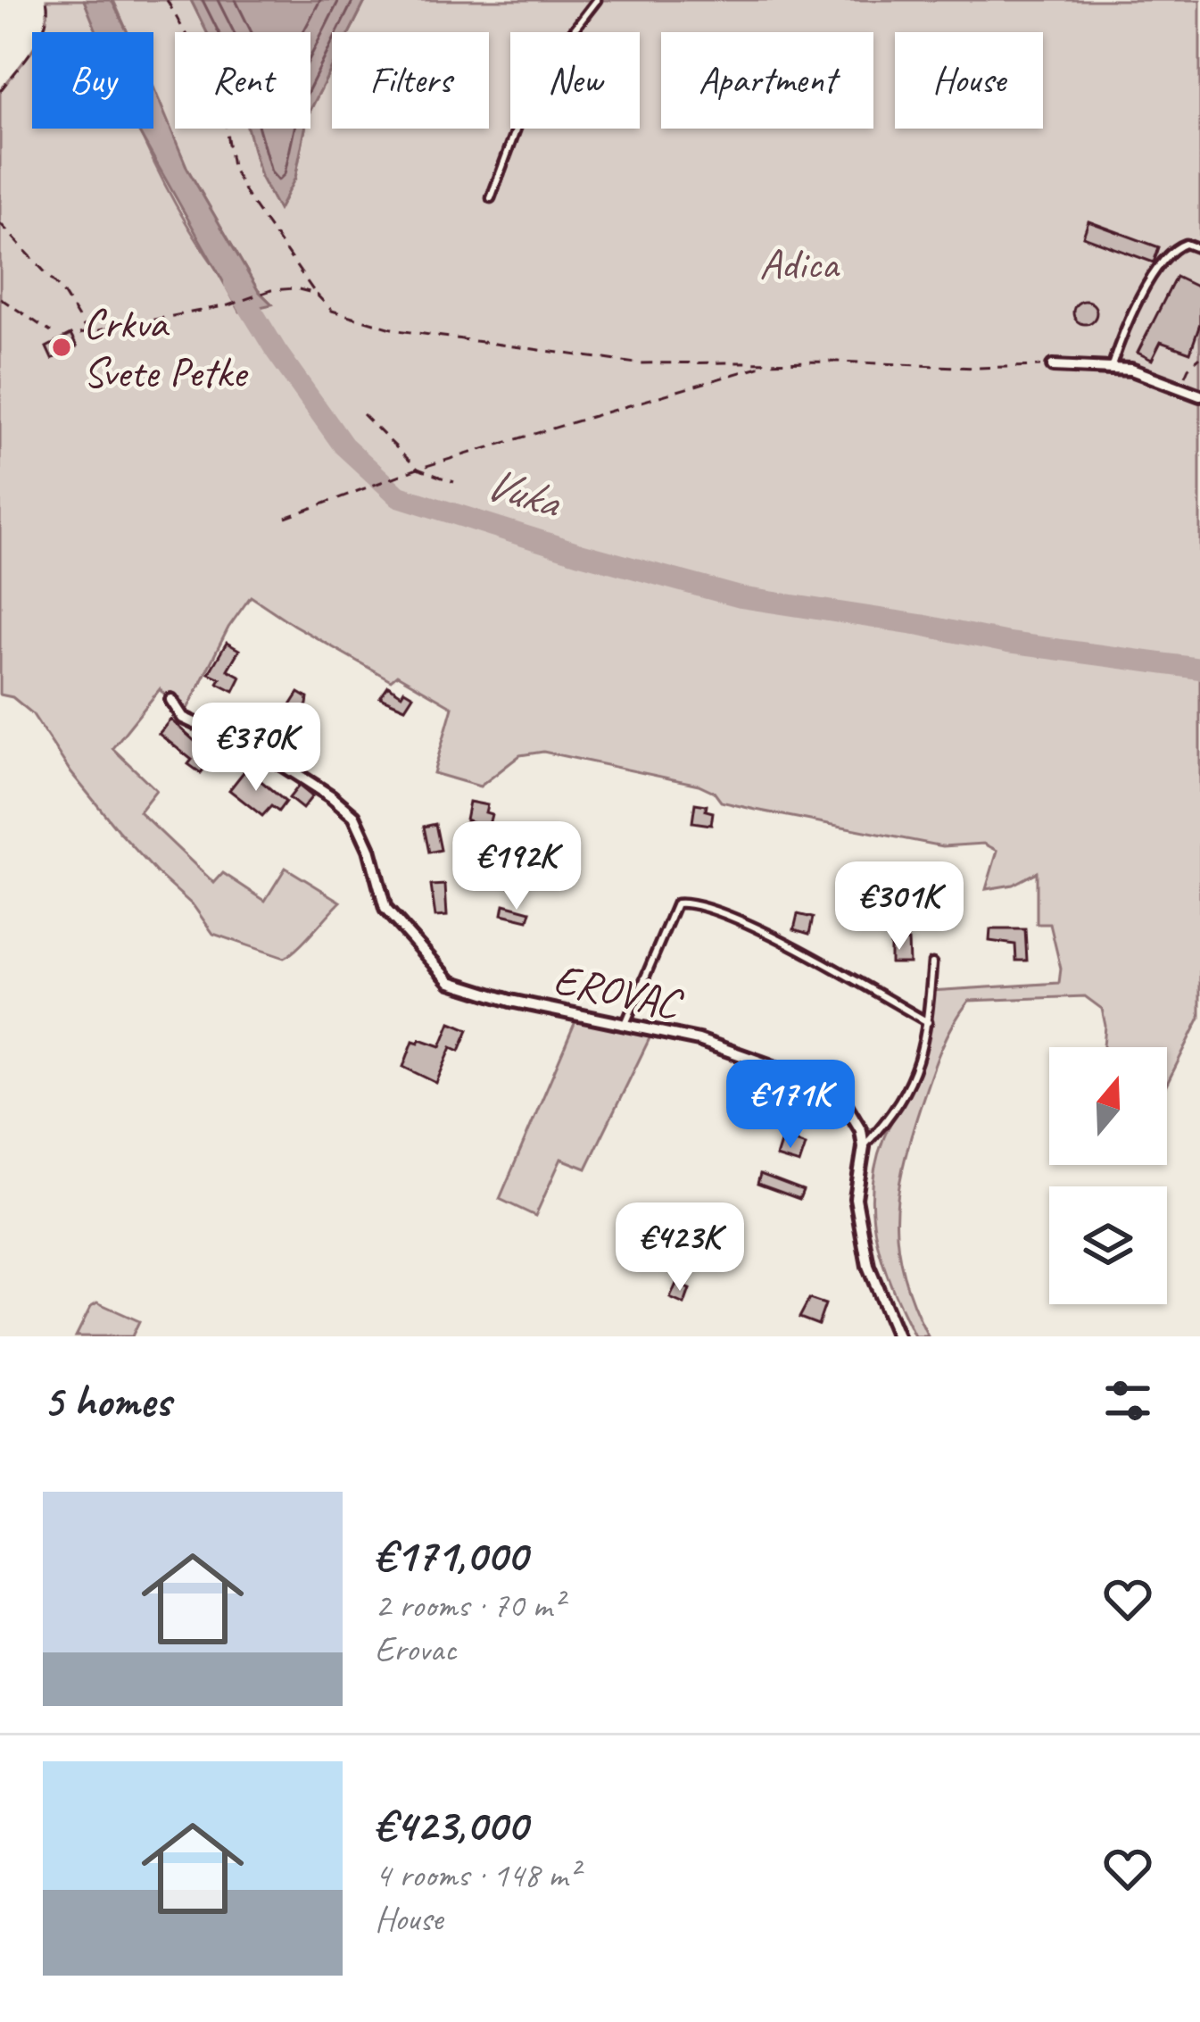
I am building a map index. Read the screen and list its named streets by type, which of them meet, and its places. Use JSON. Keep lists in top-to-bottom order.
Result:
{
  "streets": {
    "street": ["EROVAC"]
  },
  "water": ["Vuka"],
  "parks": ["Adica"],
  "places": ["Crkva Svete Petke"],
  "north": "top",
  "page": {
    "chip": [
      "Buy",
      "Rent",
      "Filters",
      "New",
      "Apartment",
      "House"
    ],
    "price": [
      "€370K",
      "€192K",
      "€301K",
      "€171K",
      "€423K"
    ],
    "heading": "5 homes",
    "list": [
      {
        "name": "€171,000",
        "note": "2 rooms · 70 m² · Erovac"
      },
      {
        "name": "€423,000",
        "note": "4 rooms · 148 m² · House"
      }
    ]
  }
}
